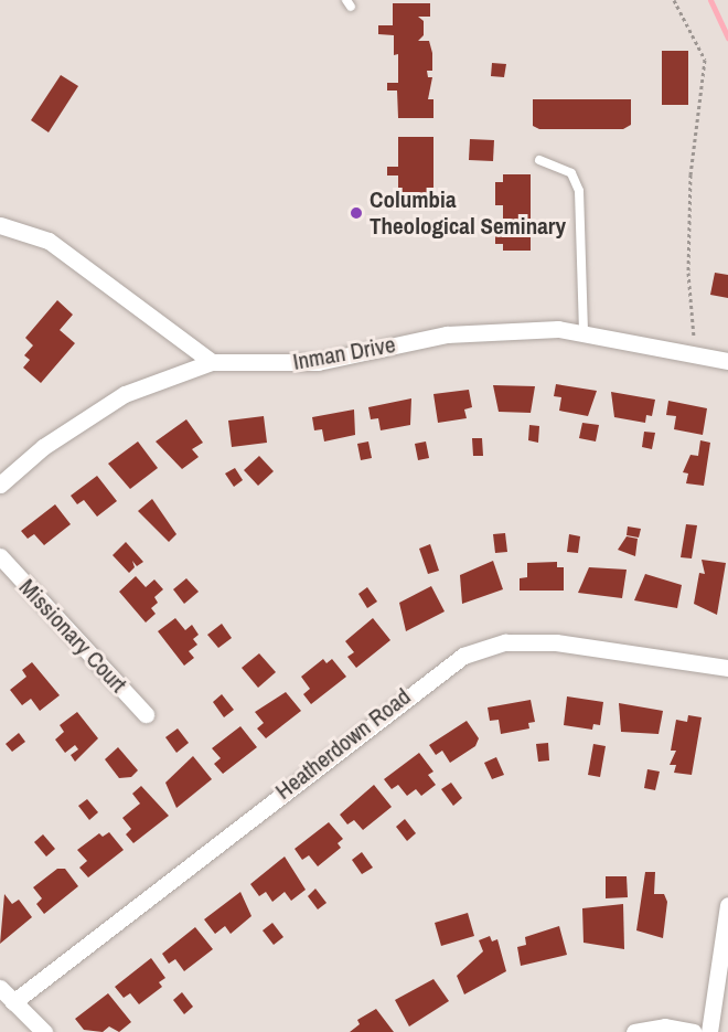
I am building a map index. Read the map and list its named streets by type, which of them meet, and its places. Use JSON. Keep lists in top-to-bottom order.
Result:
{
  "streets": {
    "street": ["Inman Drive", "Missionary Court", "Heatherdown Road"]
  },
  "places": ["Columbia Theological Seminary"]
}
